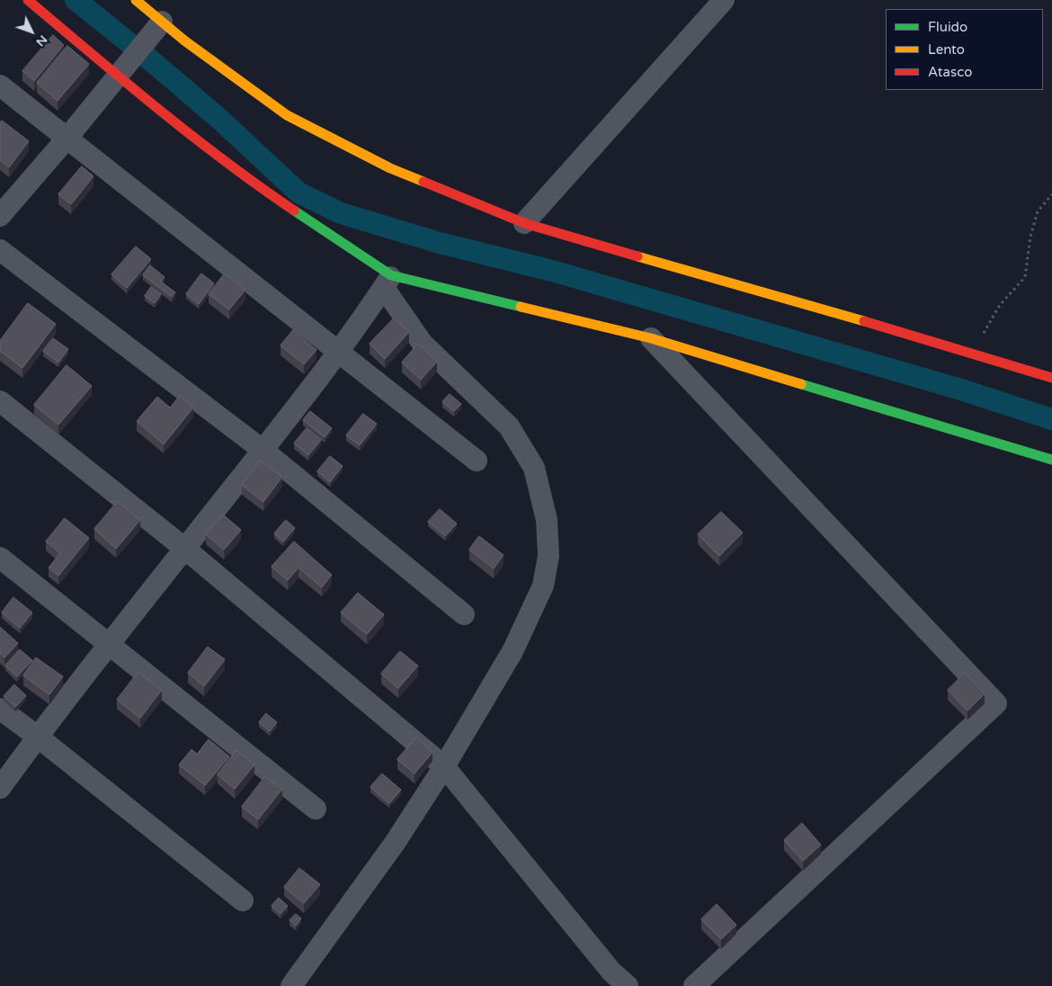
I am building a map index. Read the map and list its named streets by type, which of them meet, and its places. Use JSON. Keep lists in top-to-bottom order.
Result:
{
  "legend": ["Fluido", "Lento", "Atasco"],
  "north": "bottom right"
}
